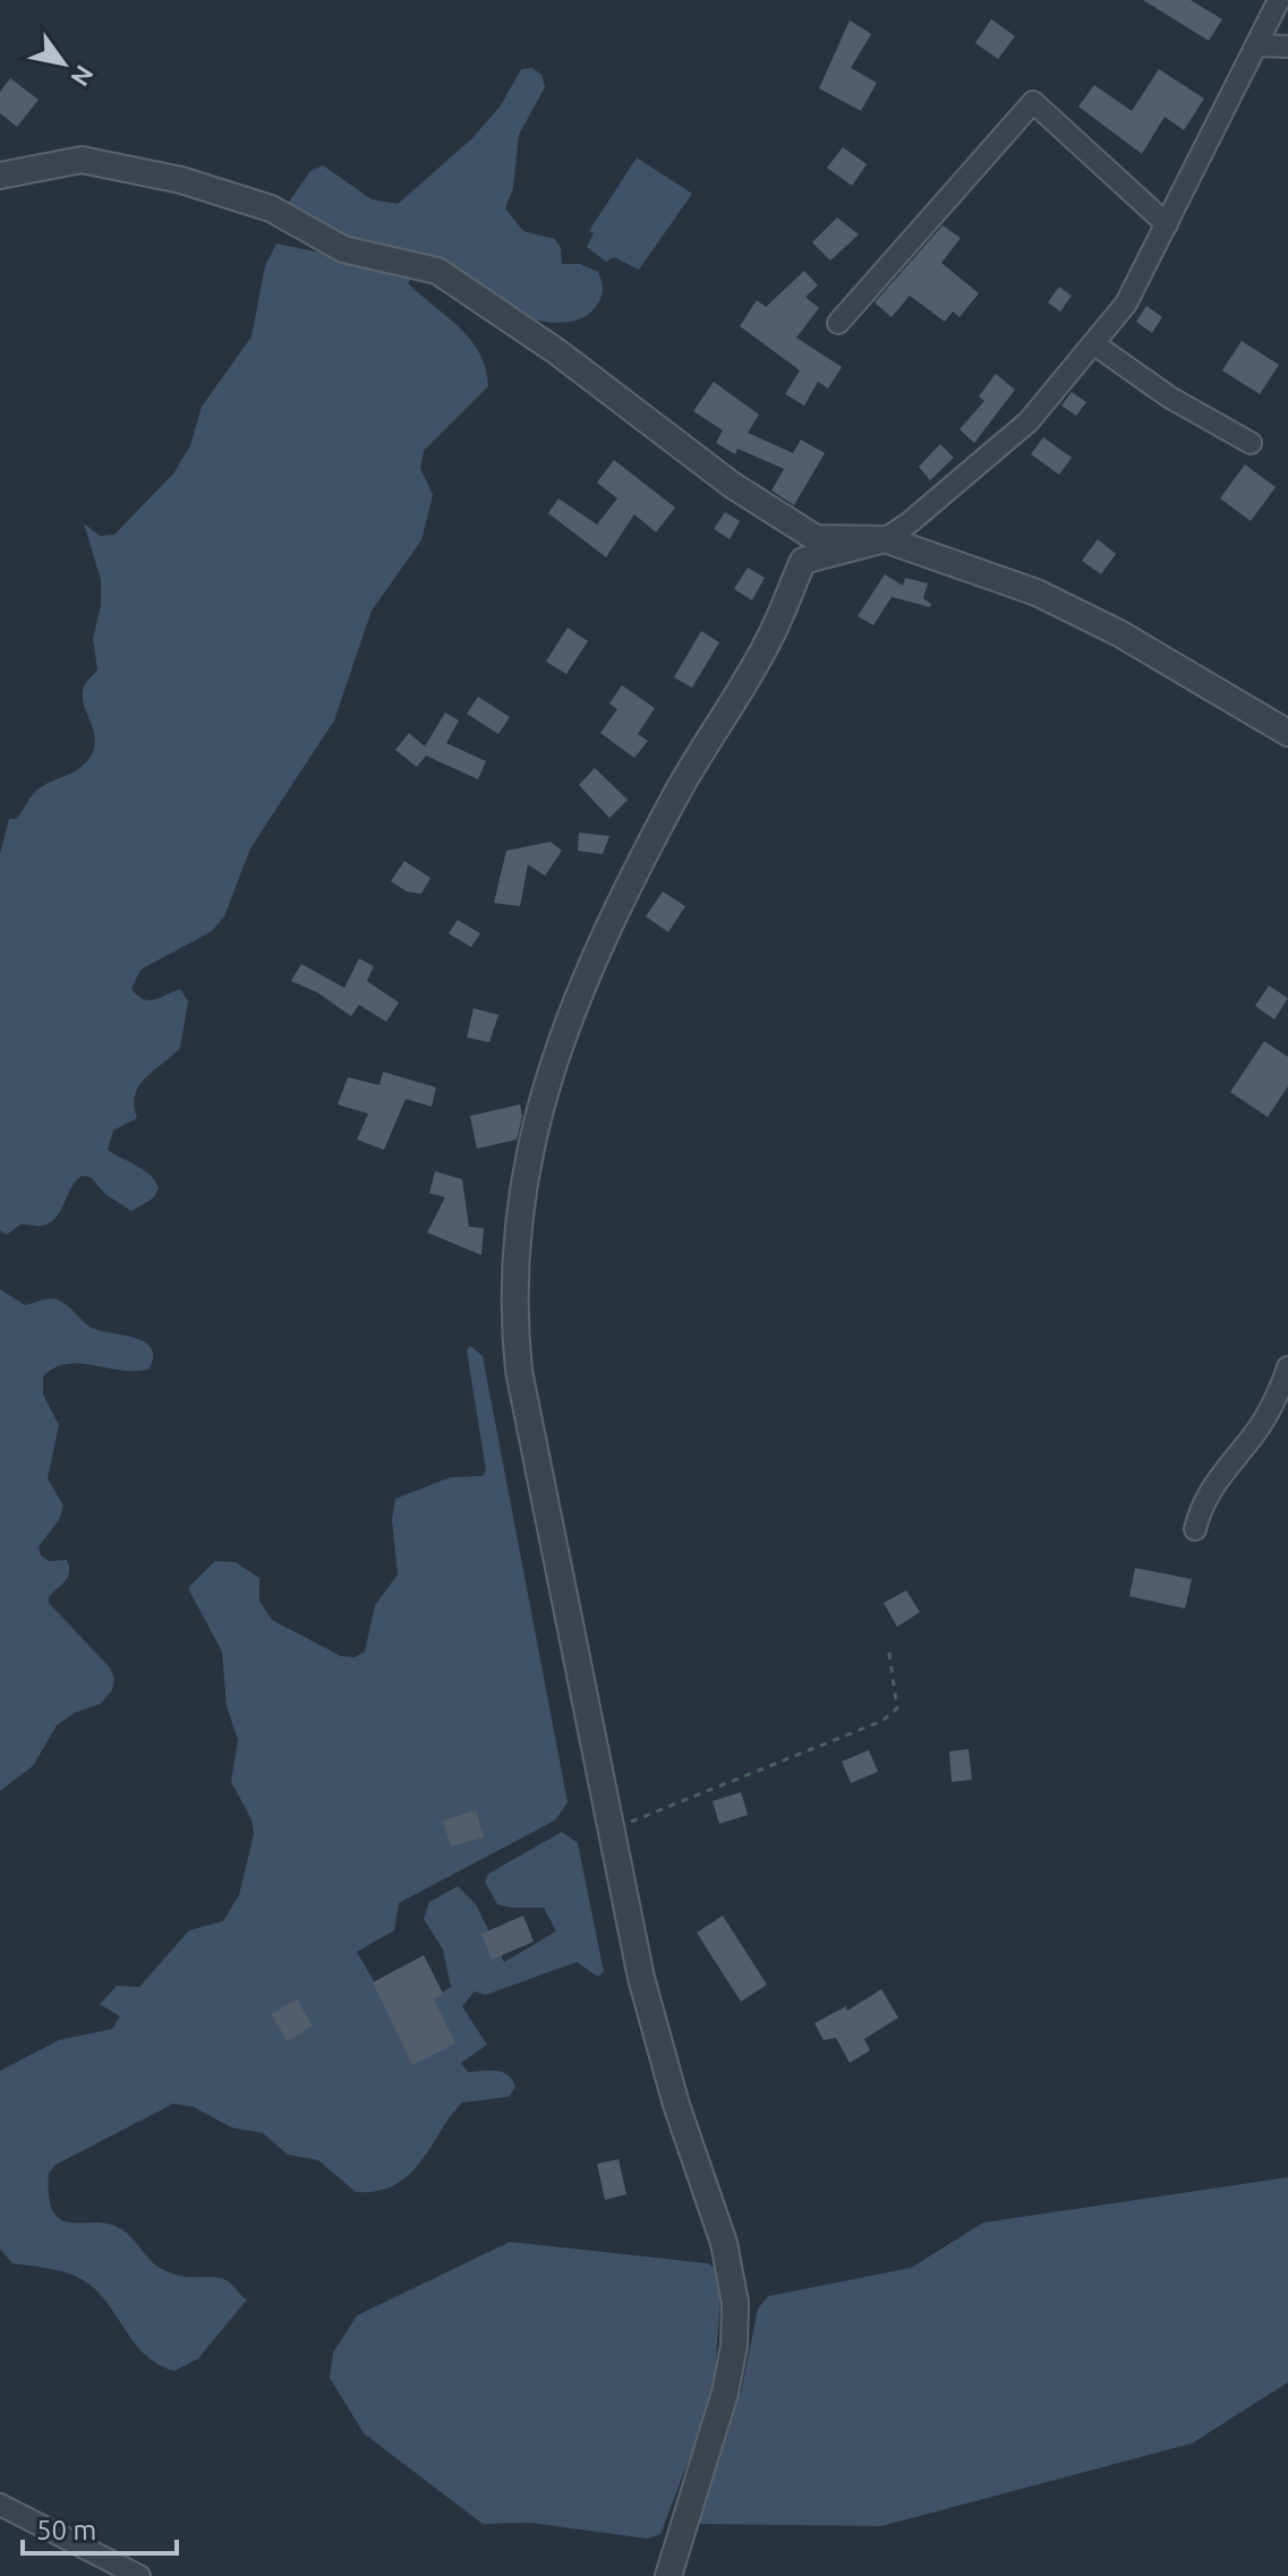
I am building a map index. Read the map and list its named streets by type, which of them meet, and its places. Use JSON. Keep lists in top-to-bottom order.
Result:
{
  "scale_bar": "50 m",
  "north": "bottom right"
}
